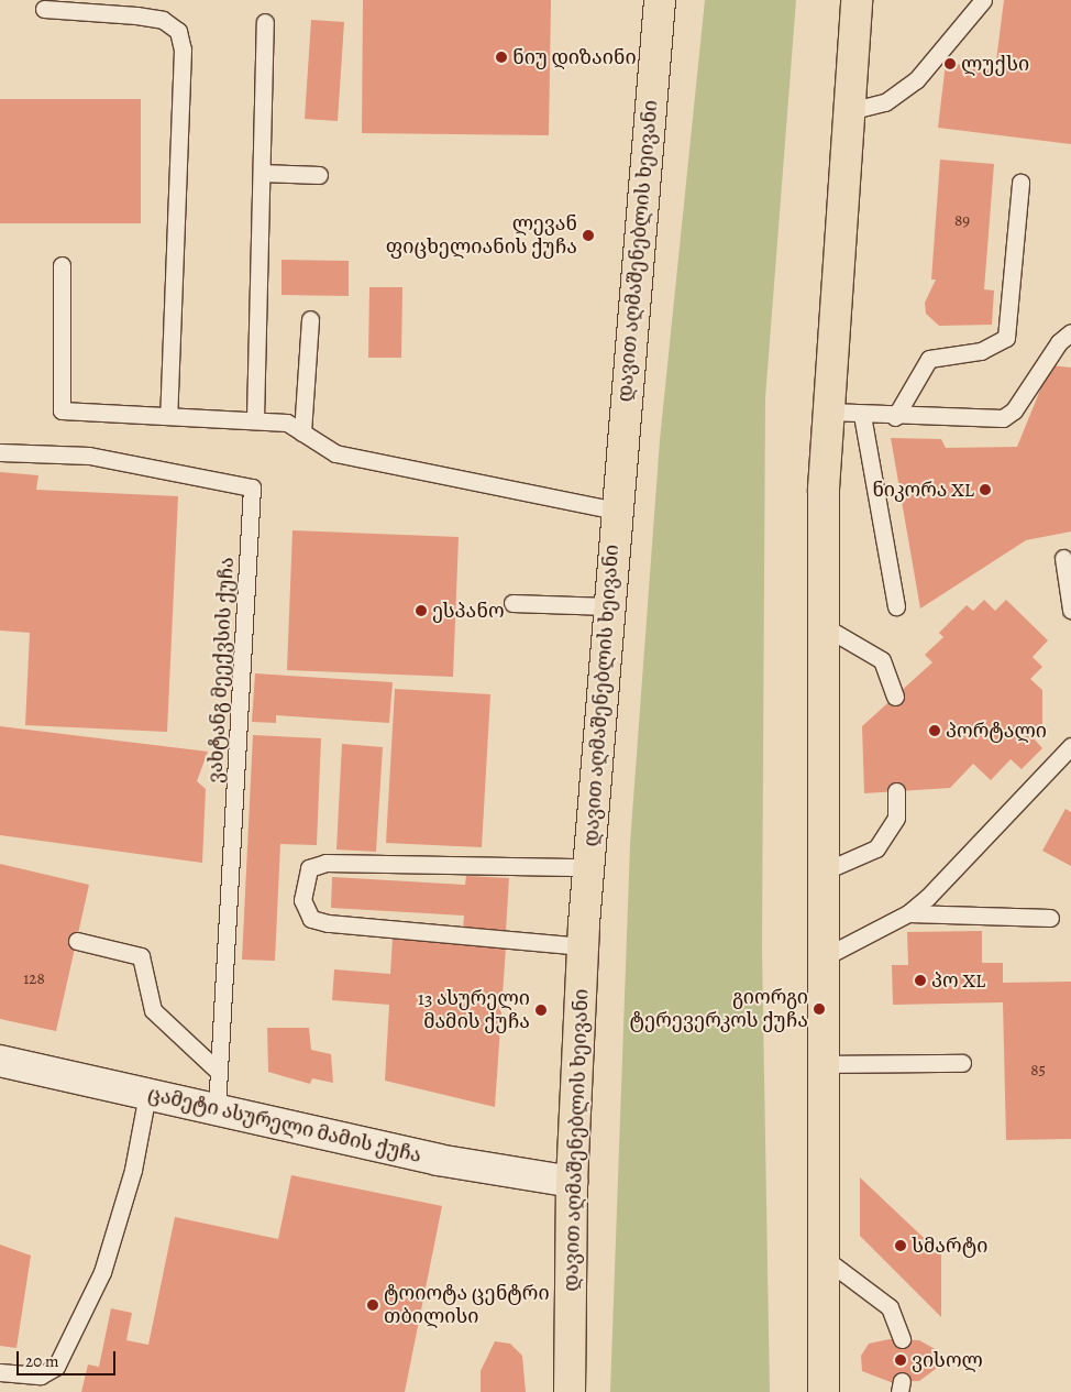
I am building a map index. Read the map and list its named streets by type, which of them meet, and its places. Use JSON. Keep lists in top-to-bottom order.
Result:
{
  "streets": {
    "highway": ["დავით აღმაშენებლის ხეივანი"],
    "street": ["ცამეტი ასურელი მამის ქუჩა"],
    "lane": ["ვახტანგ მეექვსის ქუჩა"]
  },
  "crossings": [
    ["დავით აღმაშენებლის ხეივანი", "ცამეტი ასურელი მამის ქუჩა"],
    ["ვახტანგ მეექვსის ქუჩა", "ცამეტი ასურელი მამის ქუჩა"]
  ],
  "places": [
    "ნიუ დიზაინი",
    "ლუქსი",
    "ლევან ფიცხელიანის ქუჩა",
    "ნიკორა XL",
    "ესპანო",
    "პორტალი",
    "პო XL",
    "გიორგი ტერევერკოს ქუჩა",
    "13 ასურელი მამის ქუჩა",
    "სმარტი",
    "ტოიოტა ცენტრი თბილისი",
    "ვისოლ"
  ],
  "house_numbers": ["89", "128", "85"],
  "scale_bar": "20 m"
}
